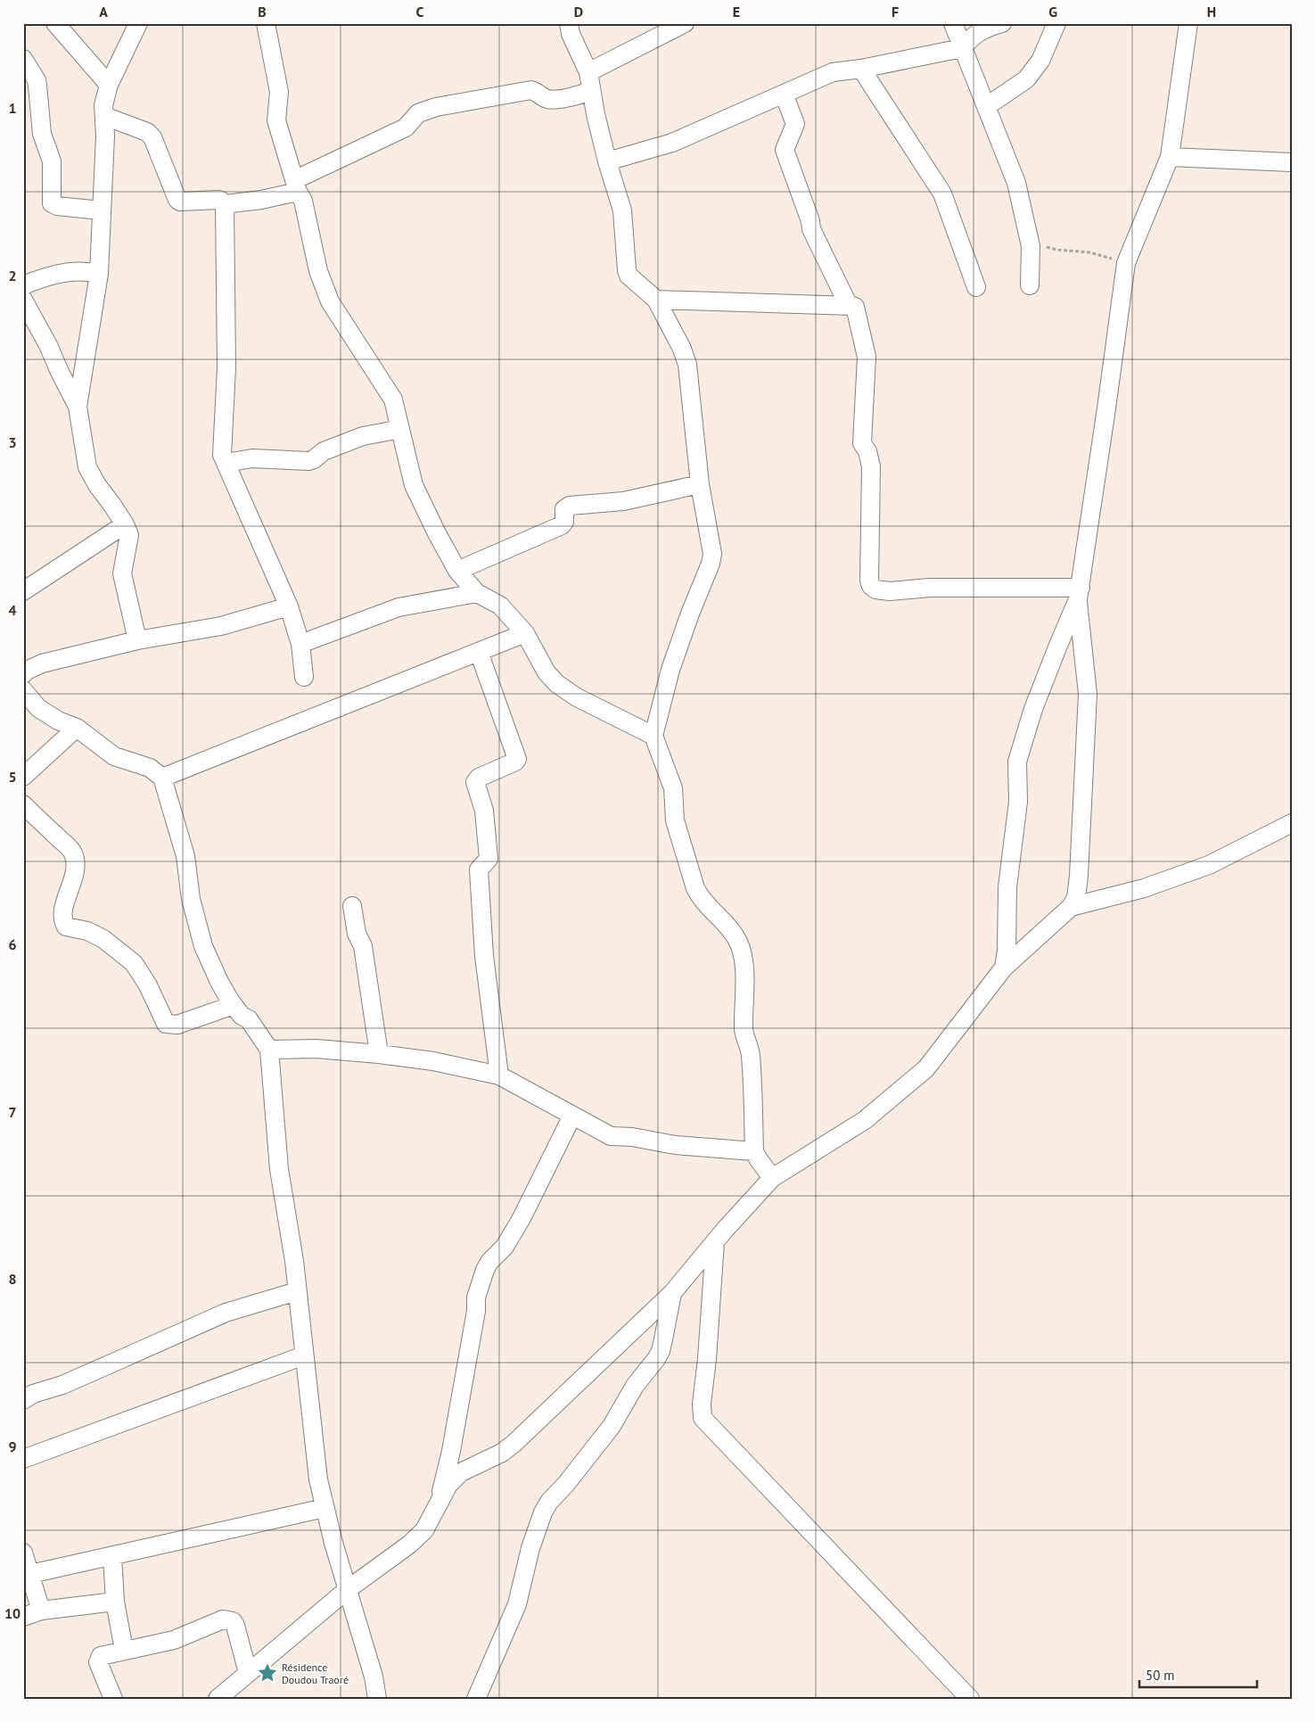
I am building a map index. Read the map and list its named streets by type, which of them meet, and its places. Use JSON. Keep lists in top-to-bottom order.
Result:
{
  "places": {
    "place": ["Résidence Doudou Traoré"]
  },
  "scale_bar": "50 m",
  "grid": {
    "columns": [
      "A",
      "B",
      "C",
      "D",
      "E",
      "F",
      "G",
      "H"
    ],
    "rows": [
      "1",
      "2",
      "3",
      "4",
      "5",
      "6",
      "7",
      "8",
      "9",
      "10"
    ]
  }
}
